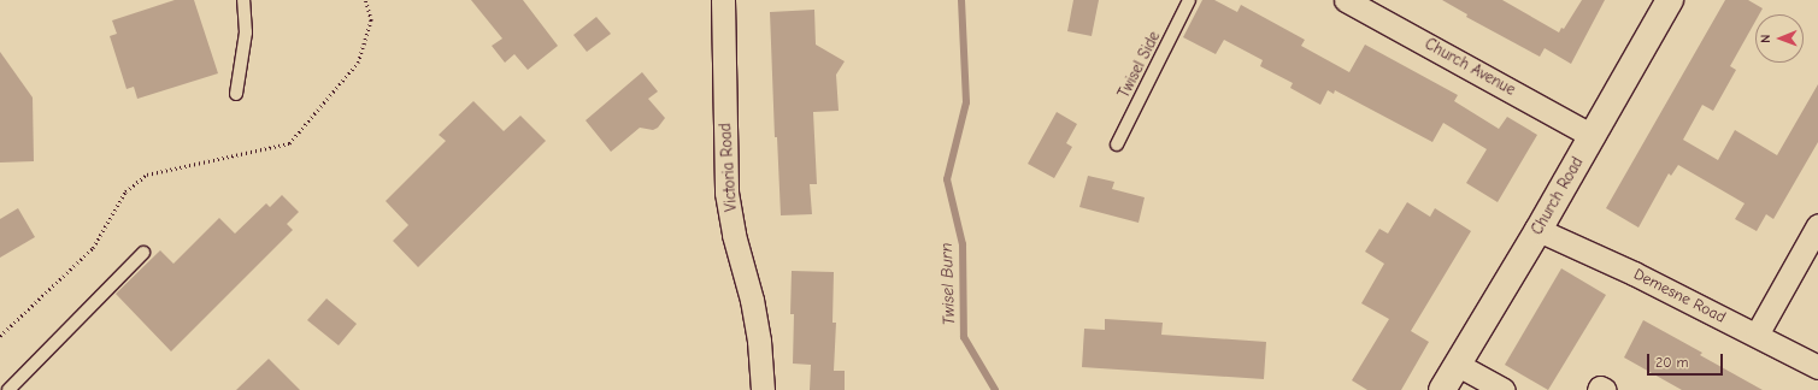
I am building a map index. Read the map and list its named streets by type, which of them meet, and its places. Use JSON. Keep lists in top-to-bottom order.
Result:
{
  "streets": {
    "street": [
      "Church Avenue",
      "Victoria Road",
      "Church Road",
      "Demesne Road"
    ],
    "lane": ["Twisel Side"]
  },
  "crossings": [
    ["Church Avenue", "Church Road"],
    ["Church Road", "Demesne Road"]
  ],
  "water": ["Twisel Burn"],
  "scale_bar": "20 m",
  "north": "left"
}
